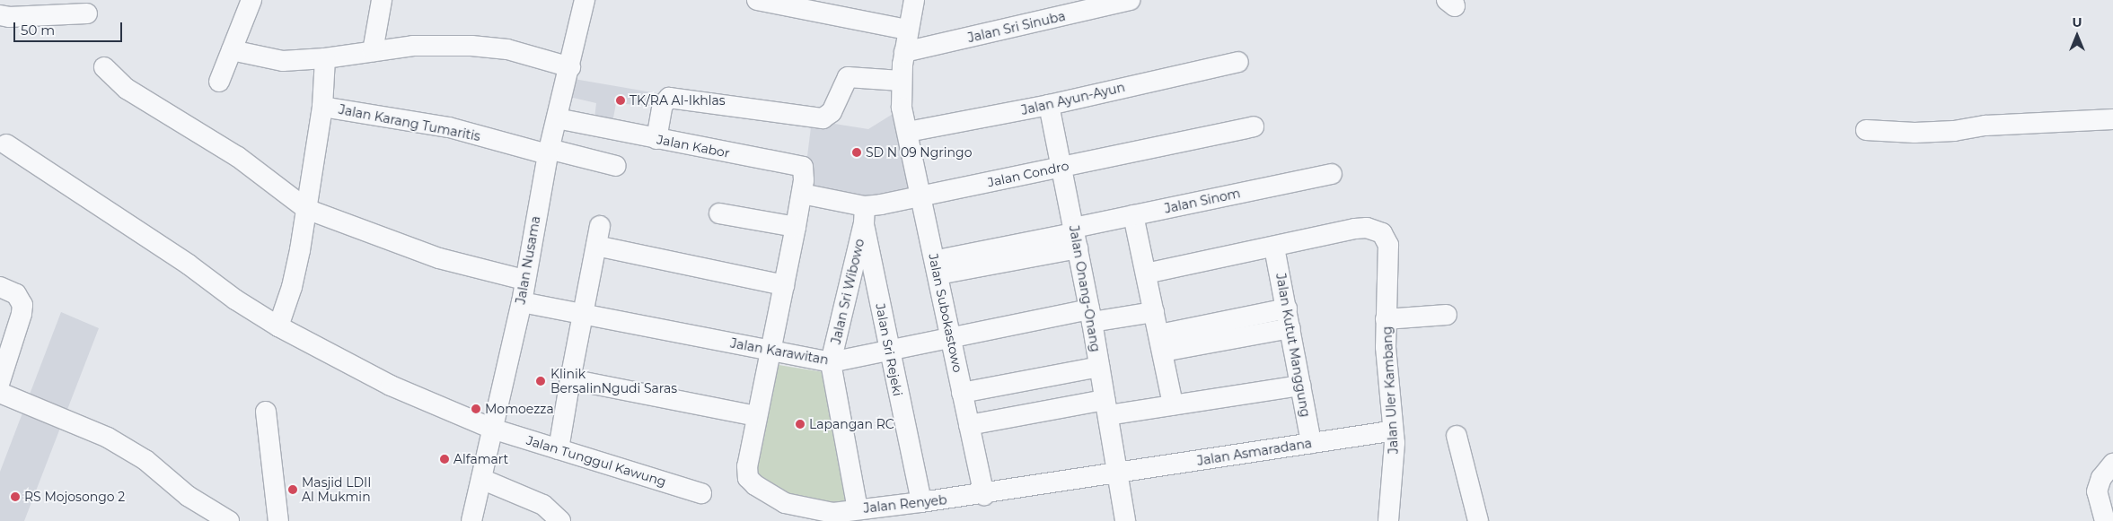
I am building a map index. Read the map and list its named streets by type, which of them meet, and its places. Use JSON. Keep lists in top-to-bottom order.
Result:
{
  "streets": {
    "street": [
      "Jalan Sri Sinuba",
      "Jalan Ayun-Ayun",
      "Jalan Karang Tumaritis",
      "Jalan Kabor",
      "Jalan Condro",
      "Jalan Sinom",
      "Jalan Nusama",
      "Jalan Onang-Onang",
      "Jalan Sri Wibowo",
      "Jalan Subokastowo",
      "Jalan Kutut Manggung",
      "Jalan Sri Rejeki",
      "Jalan Karawitan",
      "Jalan Uler Kambang",
      "Jalan Asmaradana",
      "Jalan Tunggul Kawung",
      "Jalan Renyeb"
    ]
  },
  "crossings": [
    ["Jalan Sri Sinuba", "Jalan Subokastowo"],
    ["Jalan Ayun-Ayun", "Jalan Onang-Onang"],
    ["Jalan Ayun-Ayun", "Jalan Subokastowo"],
    ["Jalan Karang Tumaritis", "Jalan Nusama"],
    ["Jalan Kabor", "Jalan Condro"],
    ["Jalan Kabor", "Jalan Nusama"],
    ["Jalan Kabor", "Jalan Renyeb"],
    ["Jalan Condro", "Jalan Onang-Onang"],
    ["Jalan Condro", "Jalan Sri Wibowo"],
    ["Jalan Condro", "Jalan Subokastowo"],
    ["Jalan Condro", "Jalan Sri Rejeki"],
    ["Jalan Condro", "Jalan Renyeb"],
    ["Jalan Sinom", "Jalan Onang-Onang"],
    ["Jalan Sinom", "Jalan Subokastowo"],
    ["Jalan Nusama", "Jalan Karawitan"],
    ["Jalan Nusama", "Jalan Tunggul Kawung"],
    ["Jalan Onang-Onang", "Jalan Karawitan"],
    ["Jalan Onang-Onang", "Jalan Asmaradana"],
    ["Jalan Onang-Onang", "Jalan Renyeb"],
    ["Jalan Sri Wibowo", "Jalan Sri Rejeki"],
    ["Jalan Sri Wibowo", "Jalan Karawitan"],
    ["Jalan Sri Wibowo", "Jalan Renyeb"],
    ["Jalan Subokastowo", "Jalan Karawitan"],
    ["Jalan Subokastowo", "Jalan Renyeb"],
    ["Jalan Kutut Manggung", "Jalan Uler Kambang"],
    ["Jalan Kutut Manggung", "Jalan Asmaradana"],
    ["Jalan Sri Rejeki", "Jalan Karawitan"],
    ["Jalan Sri Rejeki", "Jalan Renyeb"],
    ["Jalan Karawitan", "Jalan Renyeb"],
    ["Jalan Asmaradana", "Jalan Renyeb"]
  ],
  "places": [
    "TK/RA Al-Ikhlas",
    "SD N 09 Ngringo",
    "Klinik BersalinNgudi Saras",
    "Momoezza",
    "Lapangan RC",
    "Alfamart",
    "Masjid LDII Al Mukmin",
    "RS Mojosongo 2"
  ],
  "scale_bar": "50 m",
  "north": "top"
}
